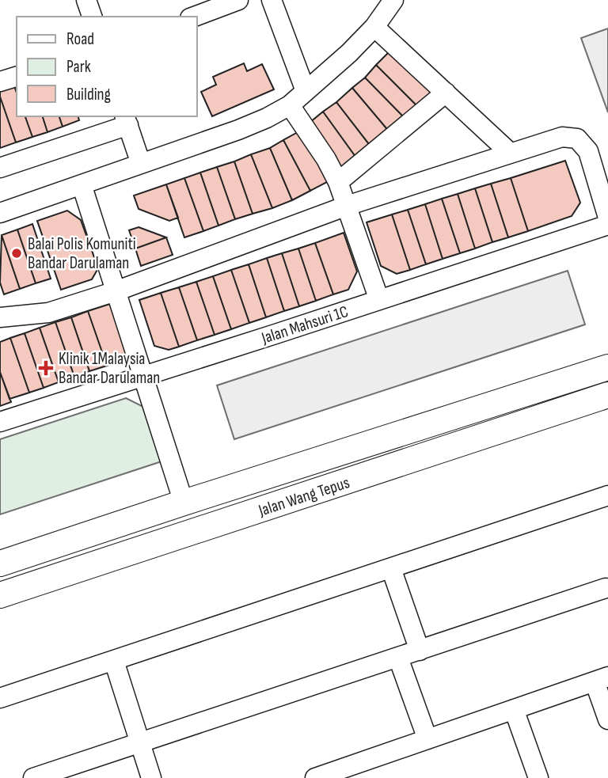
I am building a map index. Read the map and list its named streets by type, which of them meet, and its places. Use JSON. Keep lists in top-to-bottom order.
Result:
{
  "streets": {
    "main road": ["Jalan Wang Tepus"],
    "street": ["Jalan Mahsuri 1C"]
  },
  "places": {
    "other": ["Balai Polis Komuniti Bandar Darulaman"],
    "health": ["Klinik 1Malaysia Bandar Darulaman"]
  },
  "legend": ["Road", "Park", "Building"]
}
